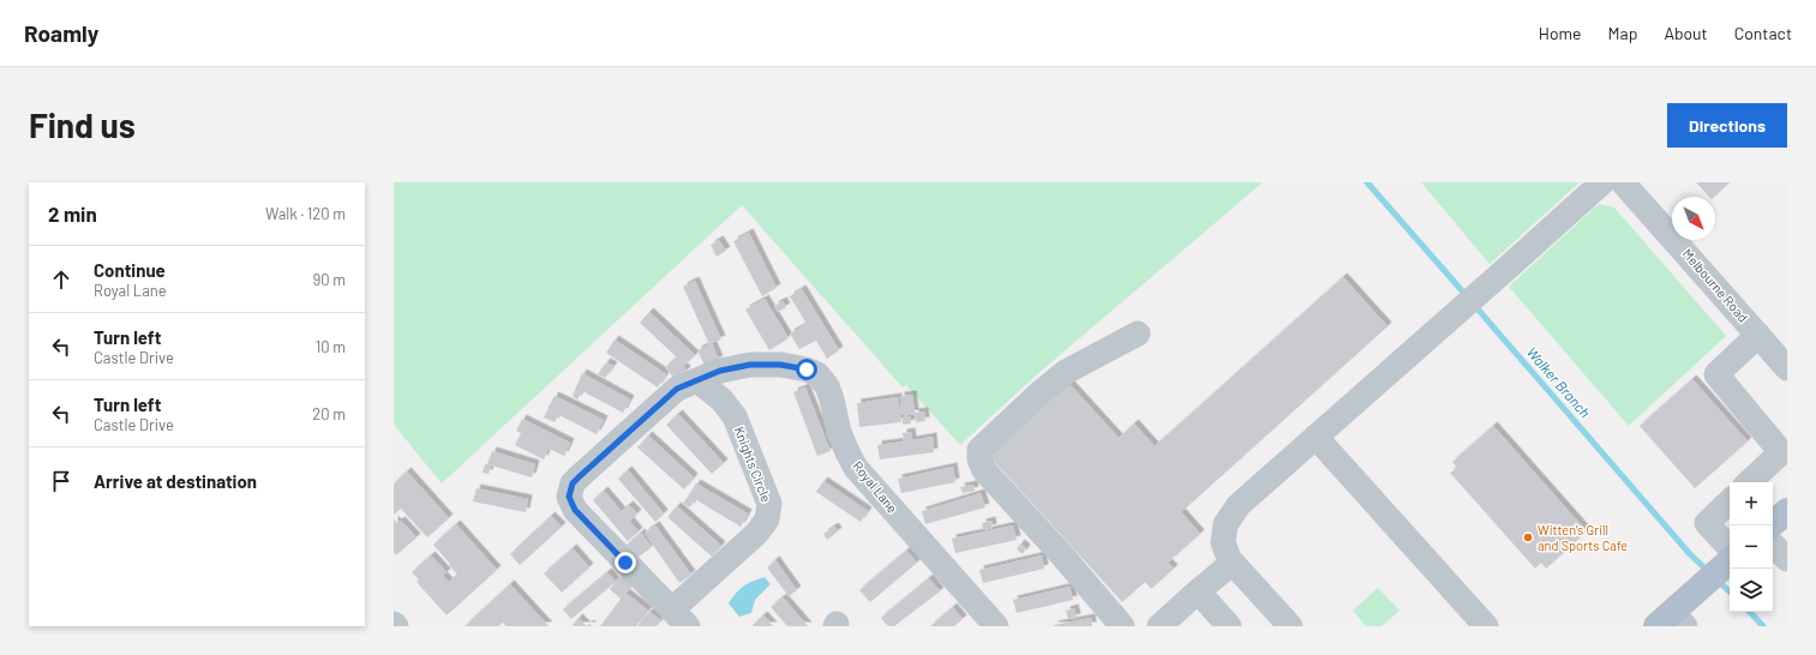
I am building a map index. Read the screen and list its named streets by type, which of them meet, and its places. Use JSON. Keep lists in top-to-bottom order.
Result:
{
  "streets": {
    "street": ["Melbourne Road", "Knights Circle", "Royal Lane"]
  },
  "crossings": [
    ["Knights Circle", "Royal Lane"]
  ],
  "water": ["Walker Branch"],
  "places": ["Witten's Grill and Sports Cafe"],
  "north": "bottom right",
  "page": {
    "header": "Roamly",
    "nav": [
      "Home",
      "Map",
      "About",
      "Contact"
    ],
    "buttons": "Directions",
    "title": "Find us",
    "heading": ["2 min", "Walk · 120 m"],
    "list": [
      ["Continue", "Royal Lane", "90 m"],
      ["Turn left", "Castle Drive", "10 m"],
      ["Turn left", "Castle Drive", "20 m"],
      "Arrive at destination"
    ],
    "map_buttons": ["+", "−"]
  }
}
